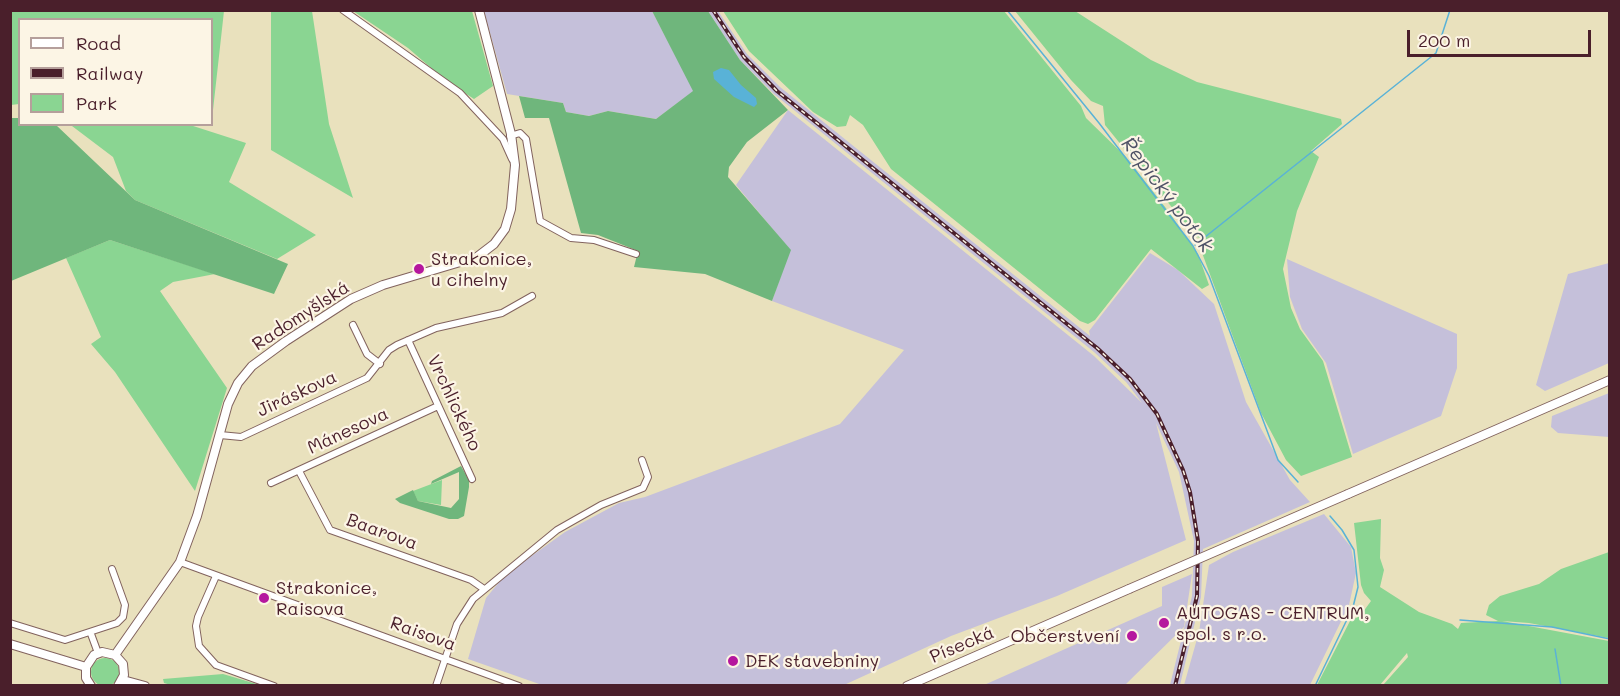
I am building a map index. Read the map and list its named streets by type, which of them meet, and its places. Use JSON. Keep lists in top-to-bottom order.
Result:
{
  "streets": {
    "main road": ["Radomyšlská", "Písecká"],
    "street": [
      "Jiráskova",
      "Vrchlického",
      "Mánesova",
      "Baarova",
      "Raisova"
    ]
  },
  "crossings": [
    ["Radomyšlská", "Jiráskova"],
    ["Radomyšlská", "Raisova"],
    ["Jiráskova", "Vrchlického"],
    ["Vrchlického", "Mánesova"],
    ["Mánesova", "Baarova"]
  ],
  "water": ["Řepický potok"],
  "places": [
    "Strakonice, u cihelny",
    "Strakonice, Raisova",
    "AUTOGAS - CENTRUM, spol. s r.o.",
    "Občerstvení",
    "DEK stavebniny"
  ],
  "legend": ["Road", "Railway", "Park"],
  "scale_bar": "200 m"
}
